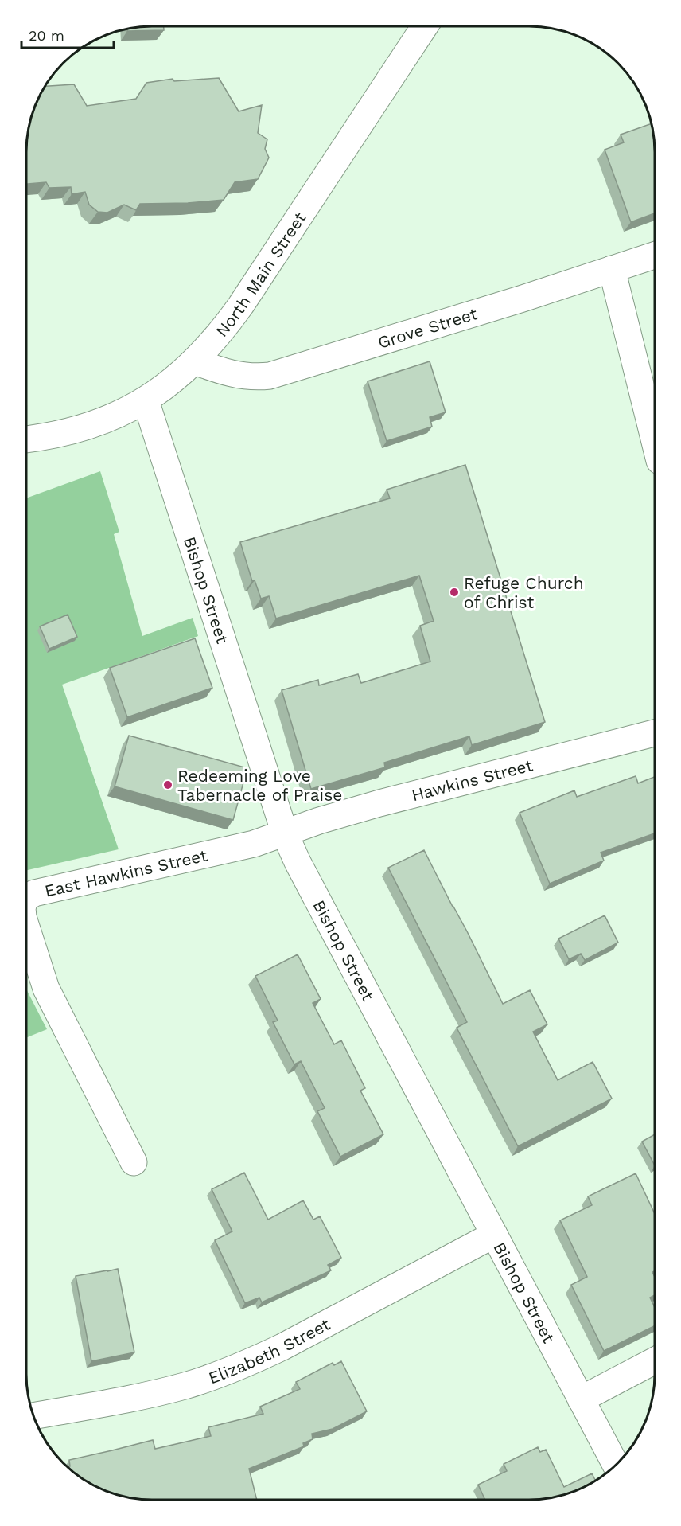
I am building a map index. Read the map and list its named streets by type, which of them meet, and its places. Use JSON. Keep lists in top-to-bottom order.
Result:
{
  "streets": {
    "street": [
      "North Main Street",
      "Grove Street",
      "Bishop Street",
      "Hawkins Street",
      "East Hawkins Street",
      "Elizabeth Street"
    ]
  },
  "crossings": [
    ["North Main Street", "Grove Street"],
    ["North Main Street", "Bishop Street"],
    ["Bishop Street", "Hawkins Street"],
    ["Bishop Street", "East Hawkins Street"],
    ["Bishop Street", "Elizabeth Street"],
    ["Hawkins Street", "East Hawkins Street"]
  ],
  "places": ["Refuge Church of Christ", "Redeeming Love Tabernacle of Praise"],
  "scale_bar": "20 m"
}
